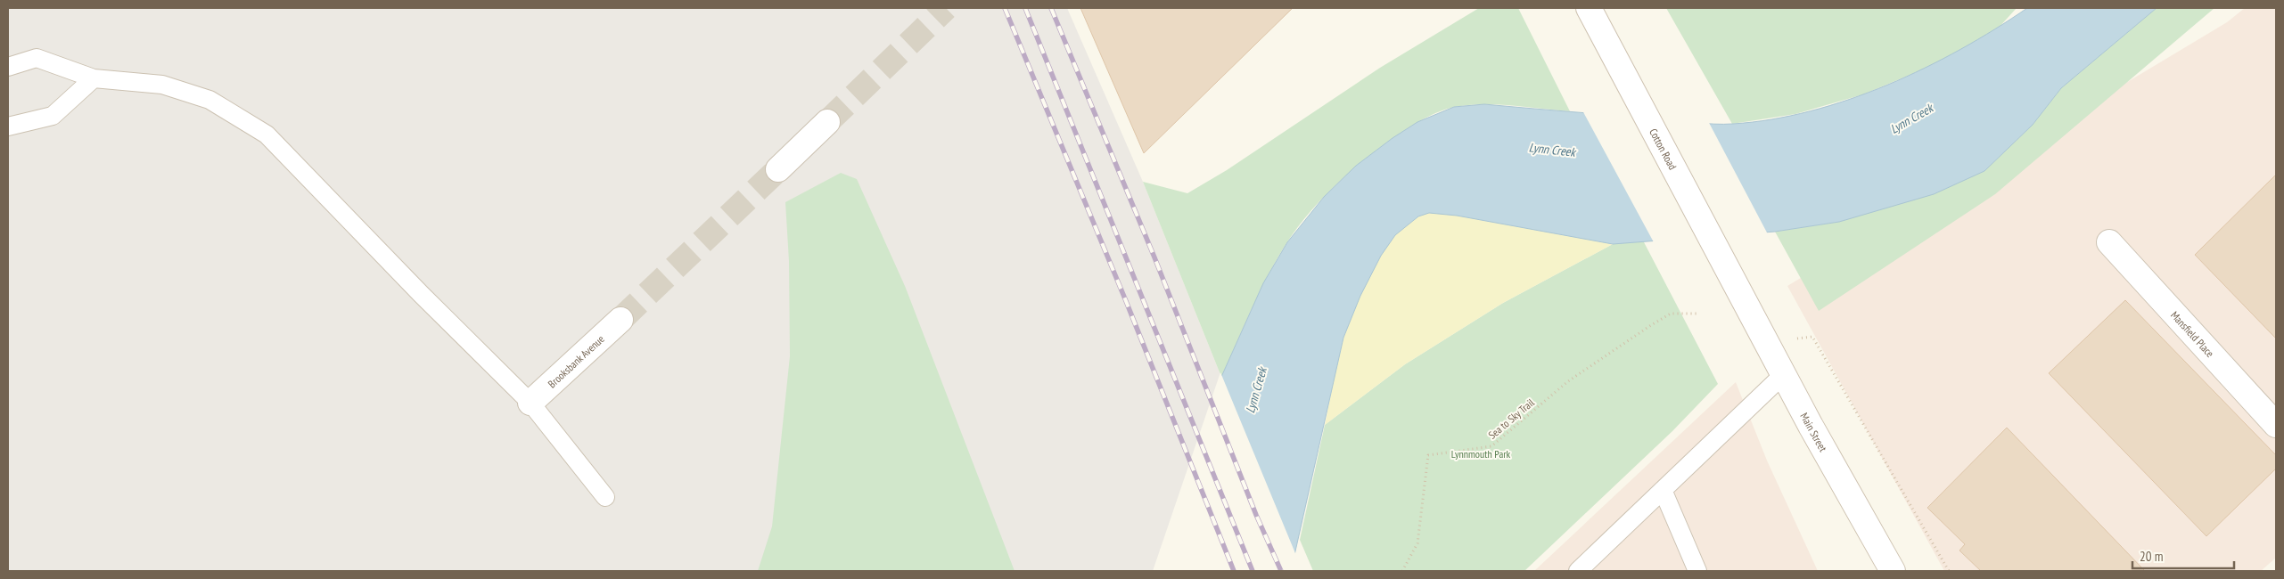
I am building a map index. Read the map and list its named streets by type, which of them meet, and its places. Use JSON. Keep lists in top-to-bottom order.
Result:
{
  "streets": {
    "main road": [
      "Cotton Road",
      "Mansfield Place",
      "Brooksbank Avenue",
      "Main Street"
    ],
    "path": ["Sea to Sky Trail"]
  },
  "crossings": [
    ["Cotton Road", "Main Street"]
  ],
  "water": ["Lynn Creek"],
  "parks": ["Lynnmouth Park"],
  "scale_bar": "20 m"
}
